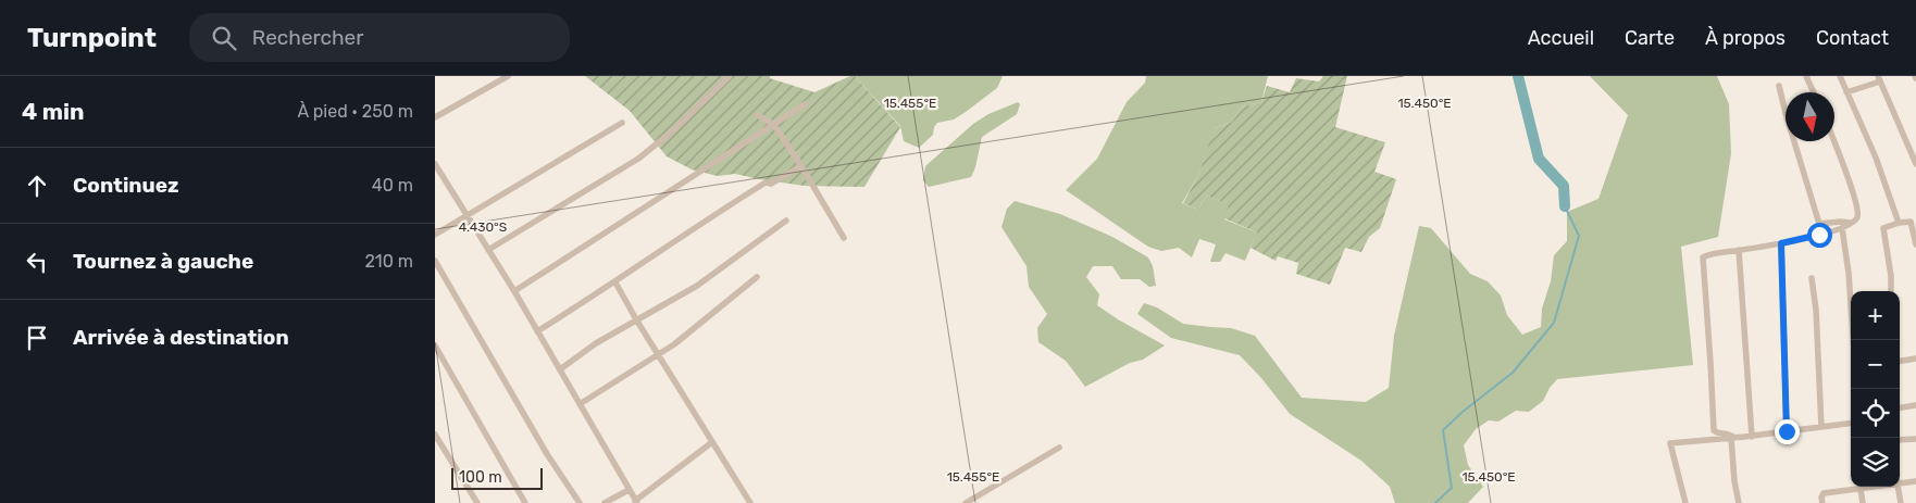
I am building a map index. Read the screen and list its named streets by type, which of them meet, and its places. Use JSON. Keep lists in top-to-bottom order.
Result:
{
  "scale_bar": "100 m",
  "north": "bottom",
  "page": {
    "header": "Turnpoint",
    "search": "Rechercher",
    "nav": [
      "Accueil",
      "Carte",
      "À propos",
      "Contact"
    ],
    "heading": ["4 min", "À pied · 250 m"],
    "list": [
      ["Continuez", "40 m"],
      ["Tournez à gauche", "210 m"],
      "Arrivée à destination"
    ],
    "map_buttons": ["+", "−"],
    "scale": "100 m"
  },
  "coordinates": ["15.455°E", "15.450°E", "4.430°S"]
}
